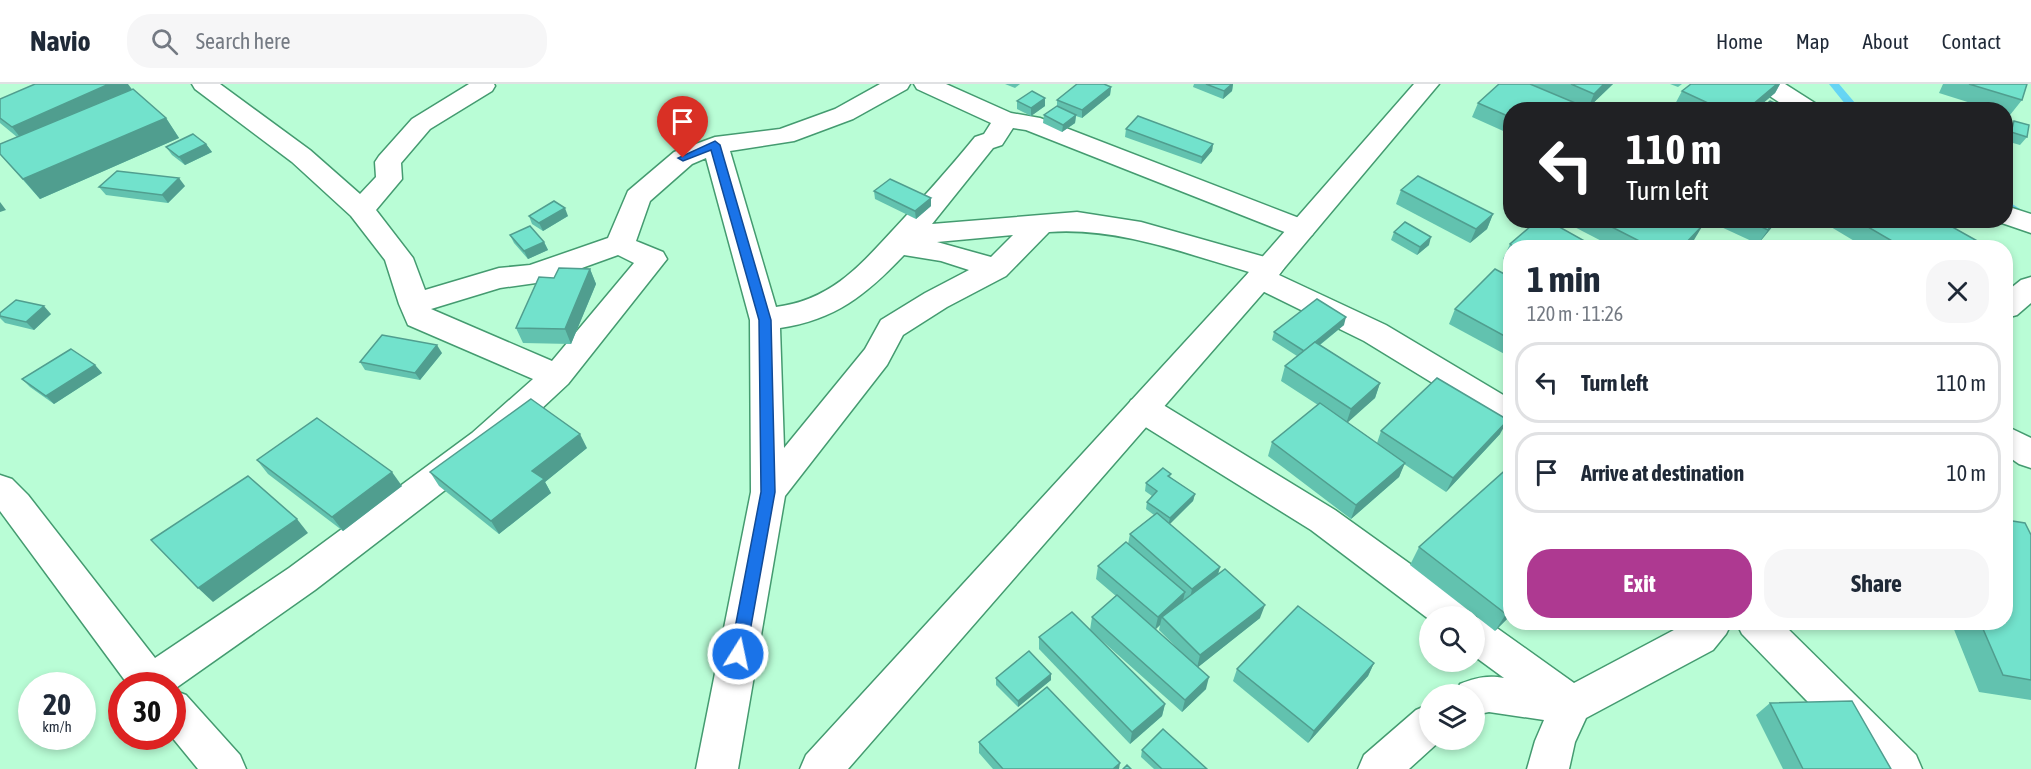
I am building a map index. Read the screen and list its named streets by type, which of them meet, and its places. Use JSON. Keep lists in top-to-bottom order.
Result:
{
  "page": {
    "header": "Navio",
    "search": "Search here",
    "nav": [
      "Home",
      "Map",
      "About",
      "Contact"
    ],
    "turn": ["110 m", "Turn left"],
    "heading": ["1 min", "120 m · 11:26"],
    "list": [
      {
        "name": "Turn left",
        "value": "110 m"
      },
      {
        "name": "Arrive at destination",
        "value": "10 m"
      }
    ],
    "buttons": ["Exit", "Share"],
    "speed": "20 km/h",
    "limit": "30"
  }
}
